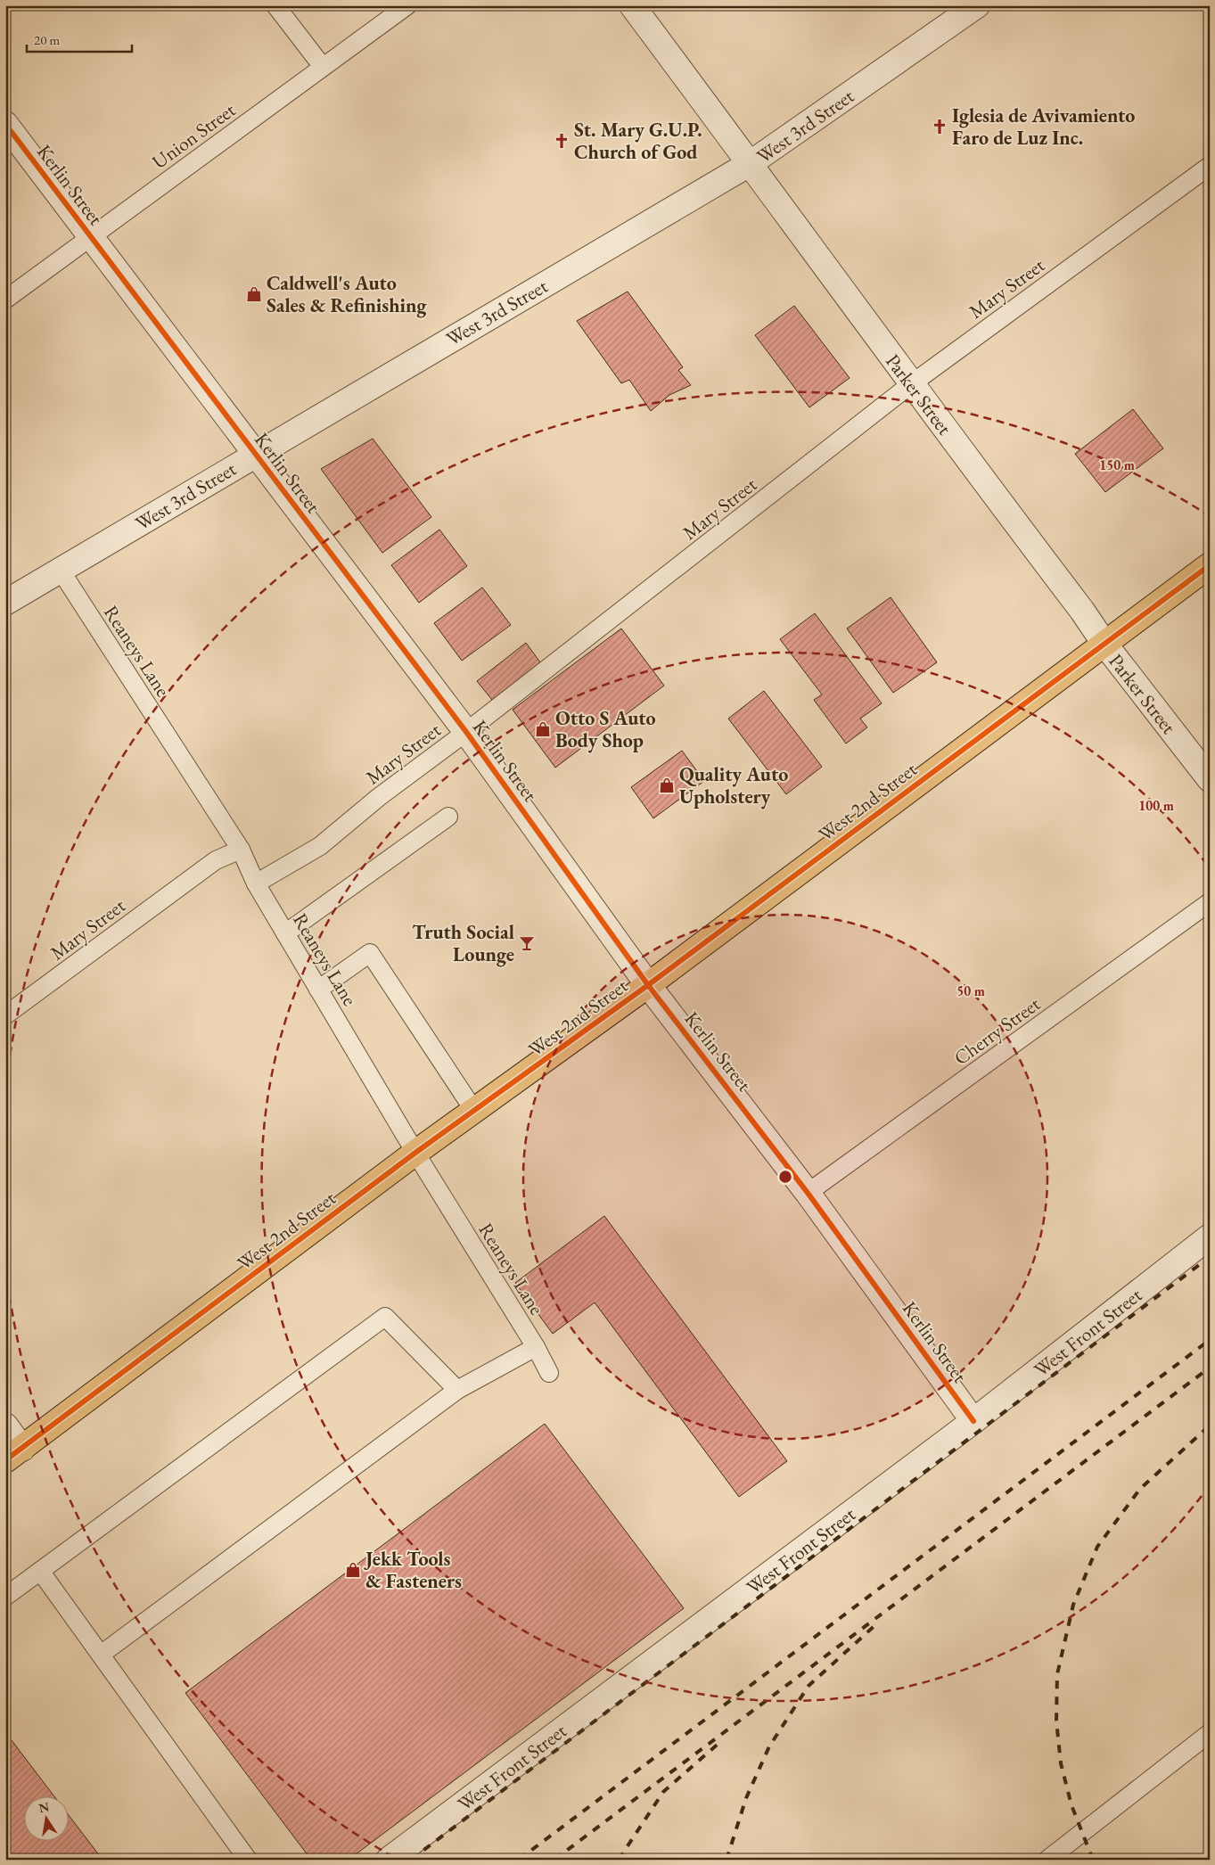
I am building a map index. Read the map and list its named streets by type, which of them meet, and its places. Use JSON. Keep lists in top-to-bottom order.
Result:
{
  "streets": {
    "main road": ["West 2nd Street"],
    "street": [
      "West 3rd Street",
      "Kerlin Street",
      "Parker Street",
      "West Front Street"
    ],
    "lane": [
      "Union Street",
      "Mary Street",
      "Reaneys Lane",
      "Cherry Street"
    ]
  },
  "crossings": [
    ["West 3rd Street", "Kerlin Street"],
    ["West 3rd Street", "Parker Street"],
    ["West 3rd Street", "Reaneys Lane"],
    ["Union Street", "Kerlin Street"],
    ["Kerlin Street", "Mary Street"],
    ["Kerlin Street", "West 2nd Street"],
    ["Kerlin Street", "Cherry Street"],
    ["Kerlin Street", "West Front Street"],
    ["Mary Street", "Parker Street"],
    ["Mary Street", "Reaneys Lane"],
    ["Parker Street", "West 2nd Street"],
    ["Reaneys Lane", "West 2nd Street"]
  ],
  "places": {
    "church": ["Iglesia de Avivamiento Faro de Luz Inc.", "St. Mary G.U.P. Church of God"],
    "shop": [
      "Caldwell's Auto Sales & Refinishing",
      "Otto S Auto Body Shop",
      "Quality Auto Upholstery",
      "Jekk Tools & Fasteners"
    ],
    "bar": ["Truth Social Lounge"]
  },
  "scale_bar": "20 m",
  "north": "top",
  "rings": ["150 m", "100 m", "50 m"]
}
